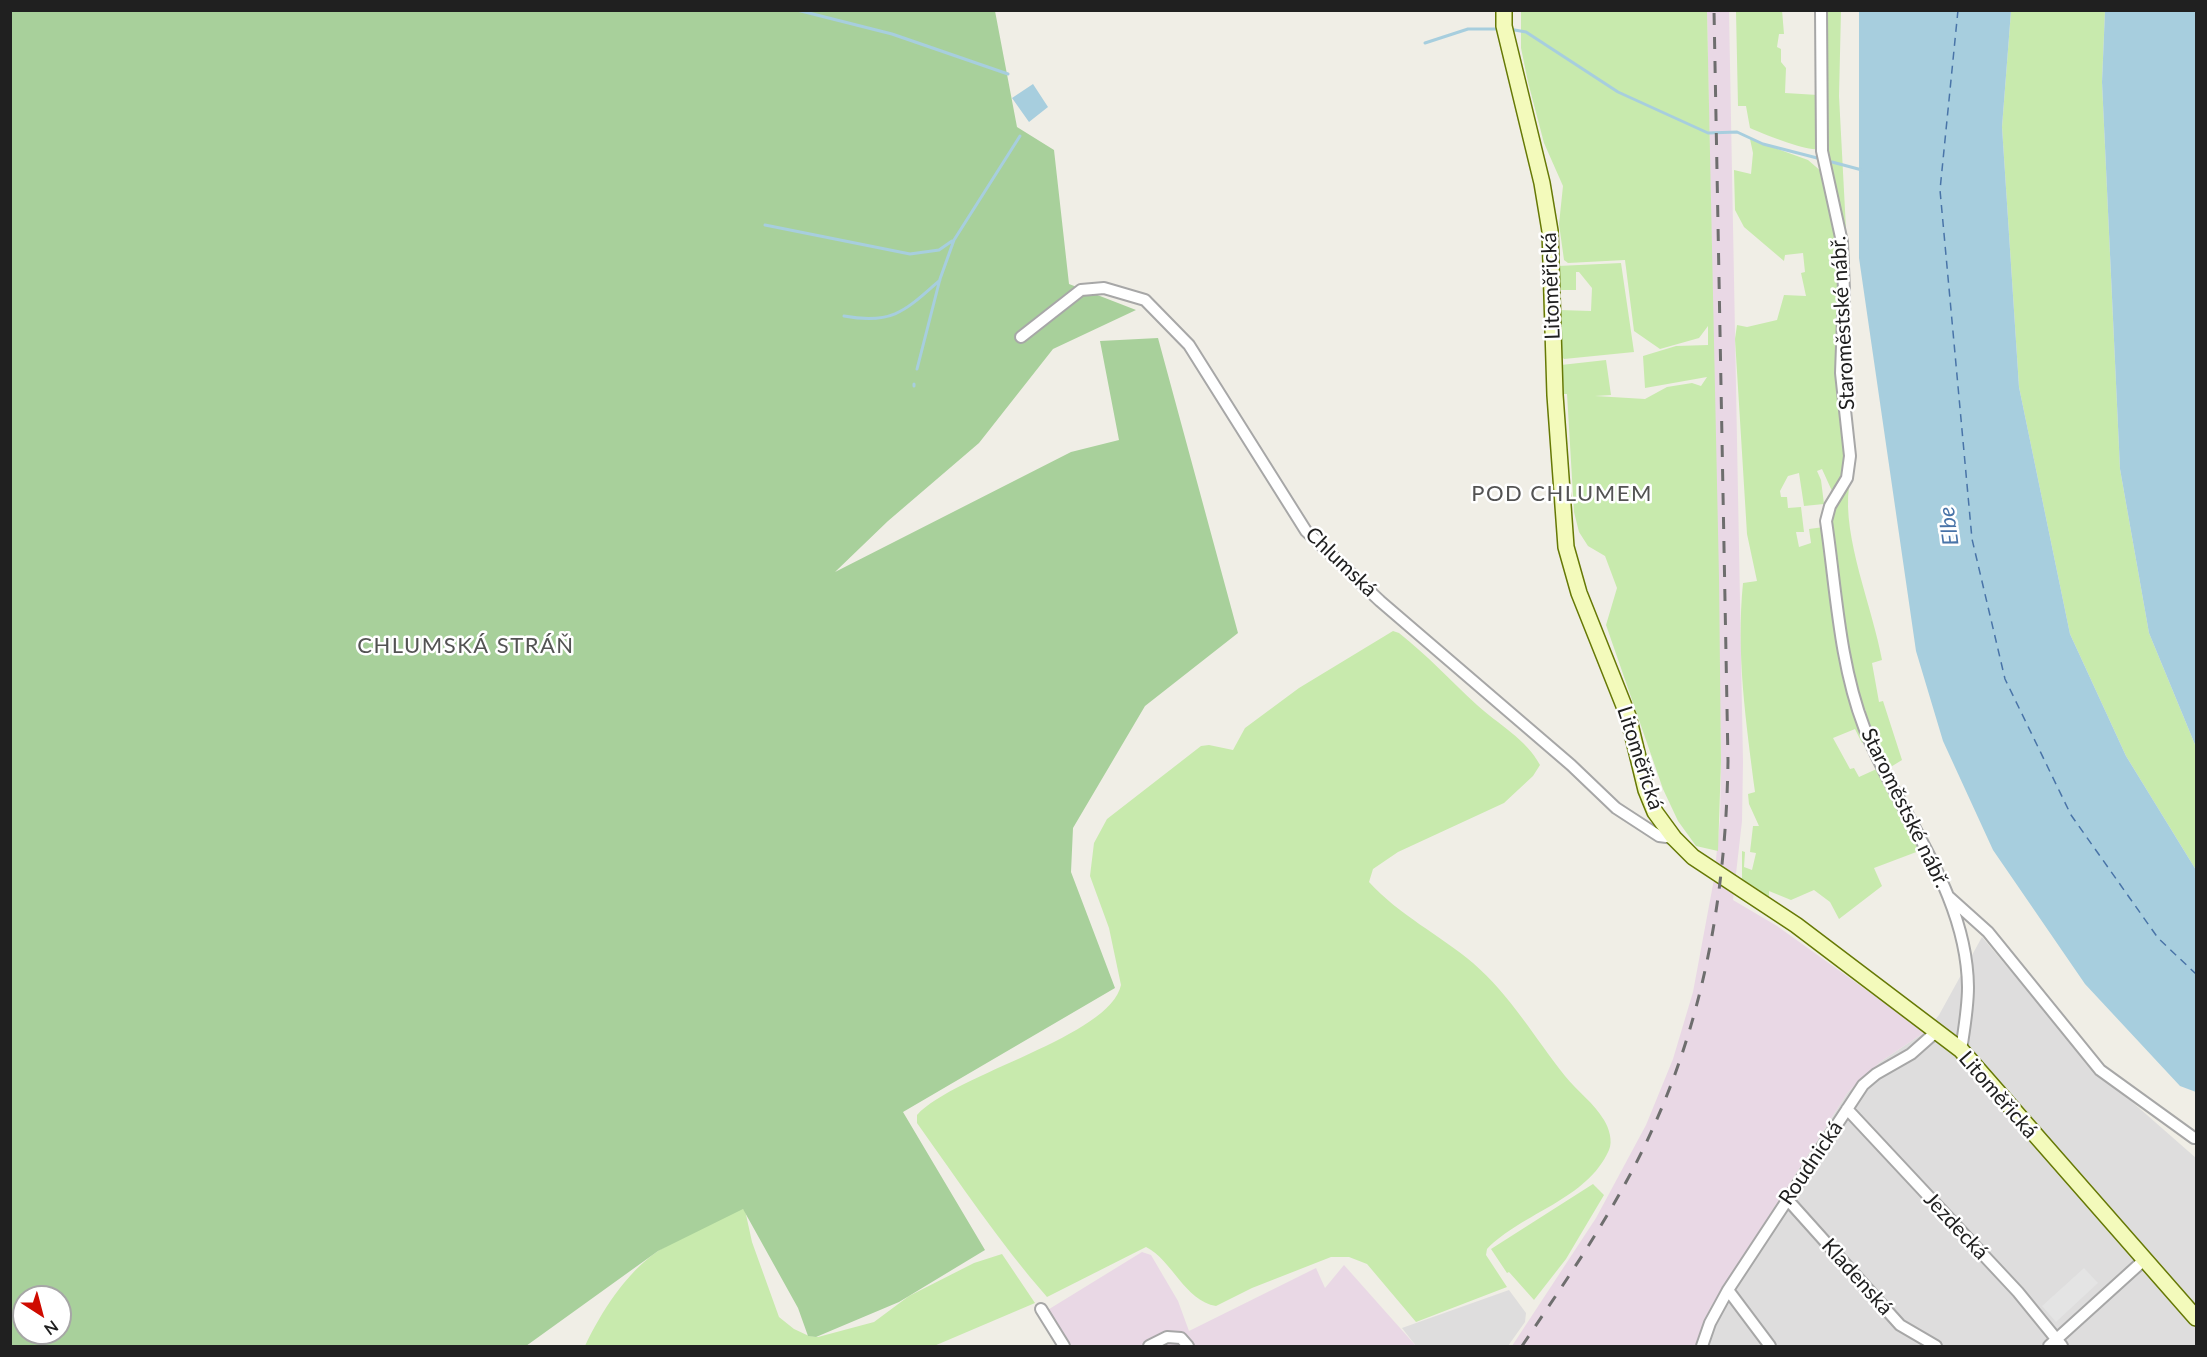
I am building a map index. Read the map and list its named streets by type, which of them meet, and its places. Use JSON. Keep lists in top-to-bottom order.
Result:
{
  "streets": {
    "main road": ["Litoměřická"],
    "street": [
      "Staroměstské nábř.",
      "Chlumská",
      "Roudnická",
      "Jezdecká",
      "Kladenská"
    ]
  },
  "crossings": [
    ["Litoměřická", "Staroměstské nábř."],
    ["Litoměřická", "Chlumská"],
    ["Litoměřická", "Roudnická"],
    ["Roudnická", "Jezdecká"],
    ["Roudnická", "Kladenská"]
  ],
  "districts": ["POD CHLUMEM", "CHLUMSKÁ STRÁŇ"],
  "water": ["Elbe"],
  "north": "bottom right"
}
